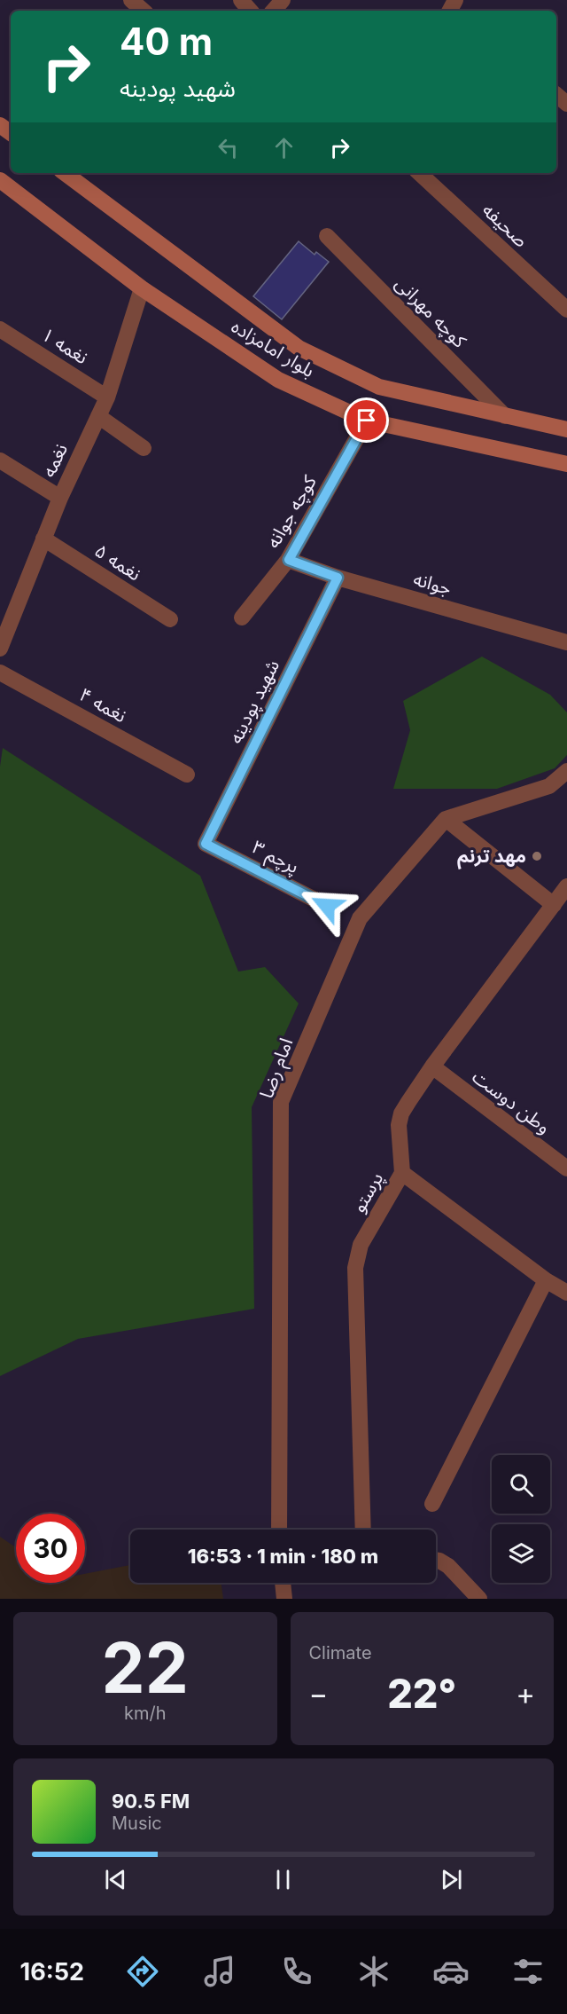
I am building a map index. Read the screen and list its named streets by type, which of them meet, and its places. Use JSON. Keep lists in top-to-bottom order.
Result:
{
  "streets": {
    "main road": ["بلوار امامزاده"],
    "street": [
      "صحیفه",
      "کوچه مهرانی",
      "نغمه ۱",
      "نغمه",
      "کوچه جوانه",
      "نغمه ۵",
      "جوانه",
      "شهید پودینه",
      "نغمه ۴",
      "پرچم ۳",
      "امام رضا",
      "وطن دوست",
      "پرستو"
    ]
  },
  "crossings": [
    ["کوچه مهرانی", "بلوار امامزاده"],
    ["نغمه ۱", "نغمه"],
    ["بلوار امامزاده", "نغمه"],
    ["بلوار امامزاده", "کوچه جوانه"],
    ["نغمه", "نغمه ۵"],
    ["کوچه جوانه", "جوانه"],
    ["جوانه", "شهید پودینه"],
    ["شهید پودینه", "پرچم ۳"],
    ["وطن دوست", "پرستو"]
  ],
  "places": ["مهد ترنم"],
  "page": {
    "turn": ["40 m", "شهید پودینه"],
    "limit": "30",
    "trip": "16:53 · 1 min · 180 m",
    "tile": [
      ["22", "km/h"],
      "Climate"
    ],
    "heat": ["−", "22°", "+"],
    "song": ["90.5 FM", "Music"],
    "tabs": "16:52"
  }
}
